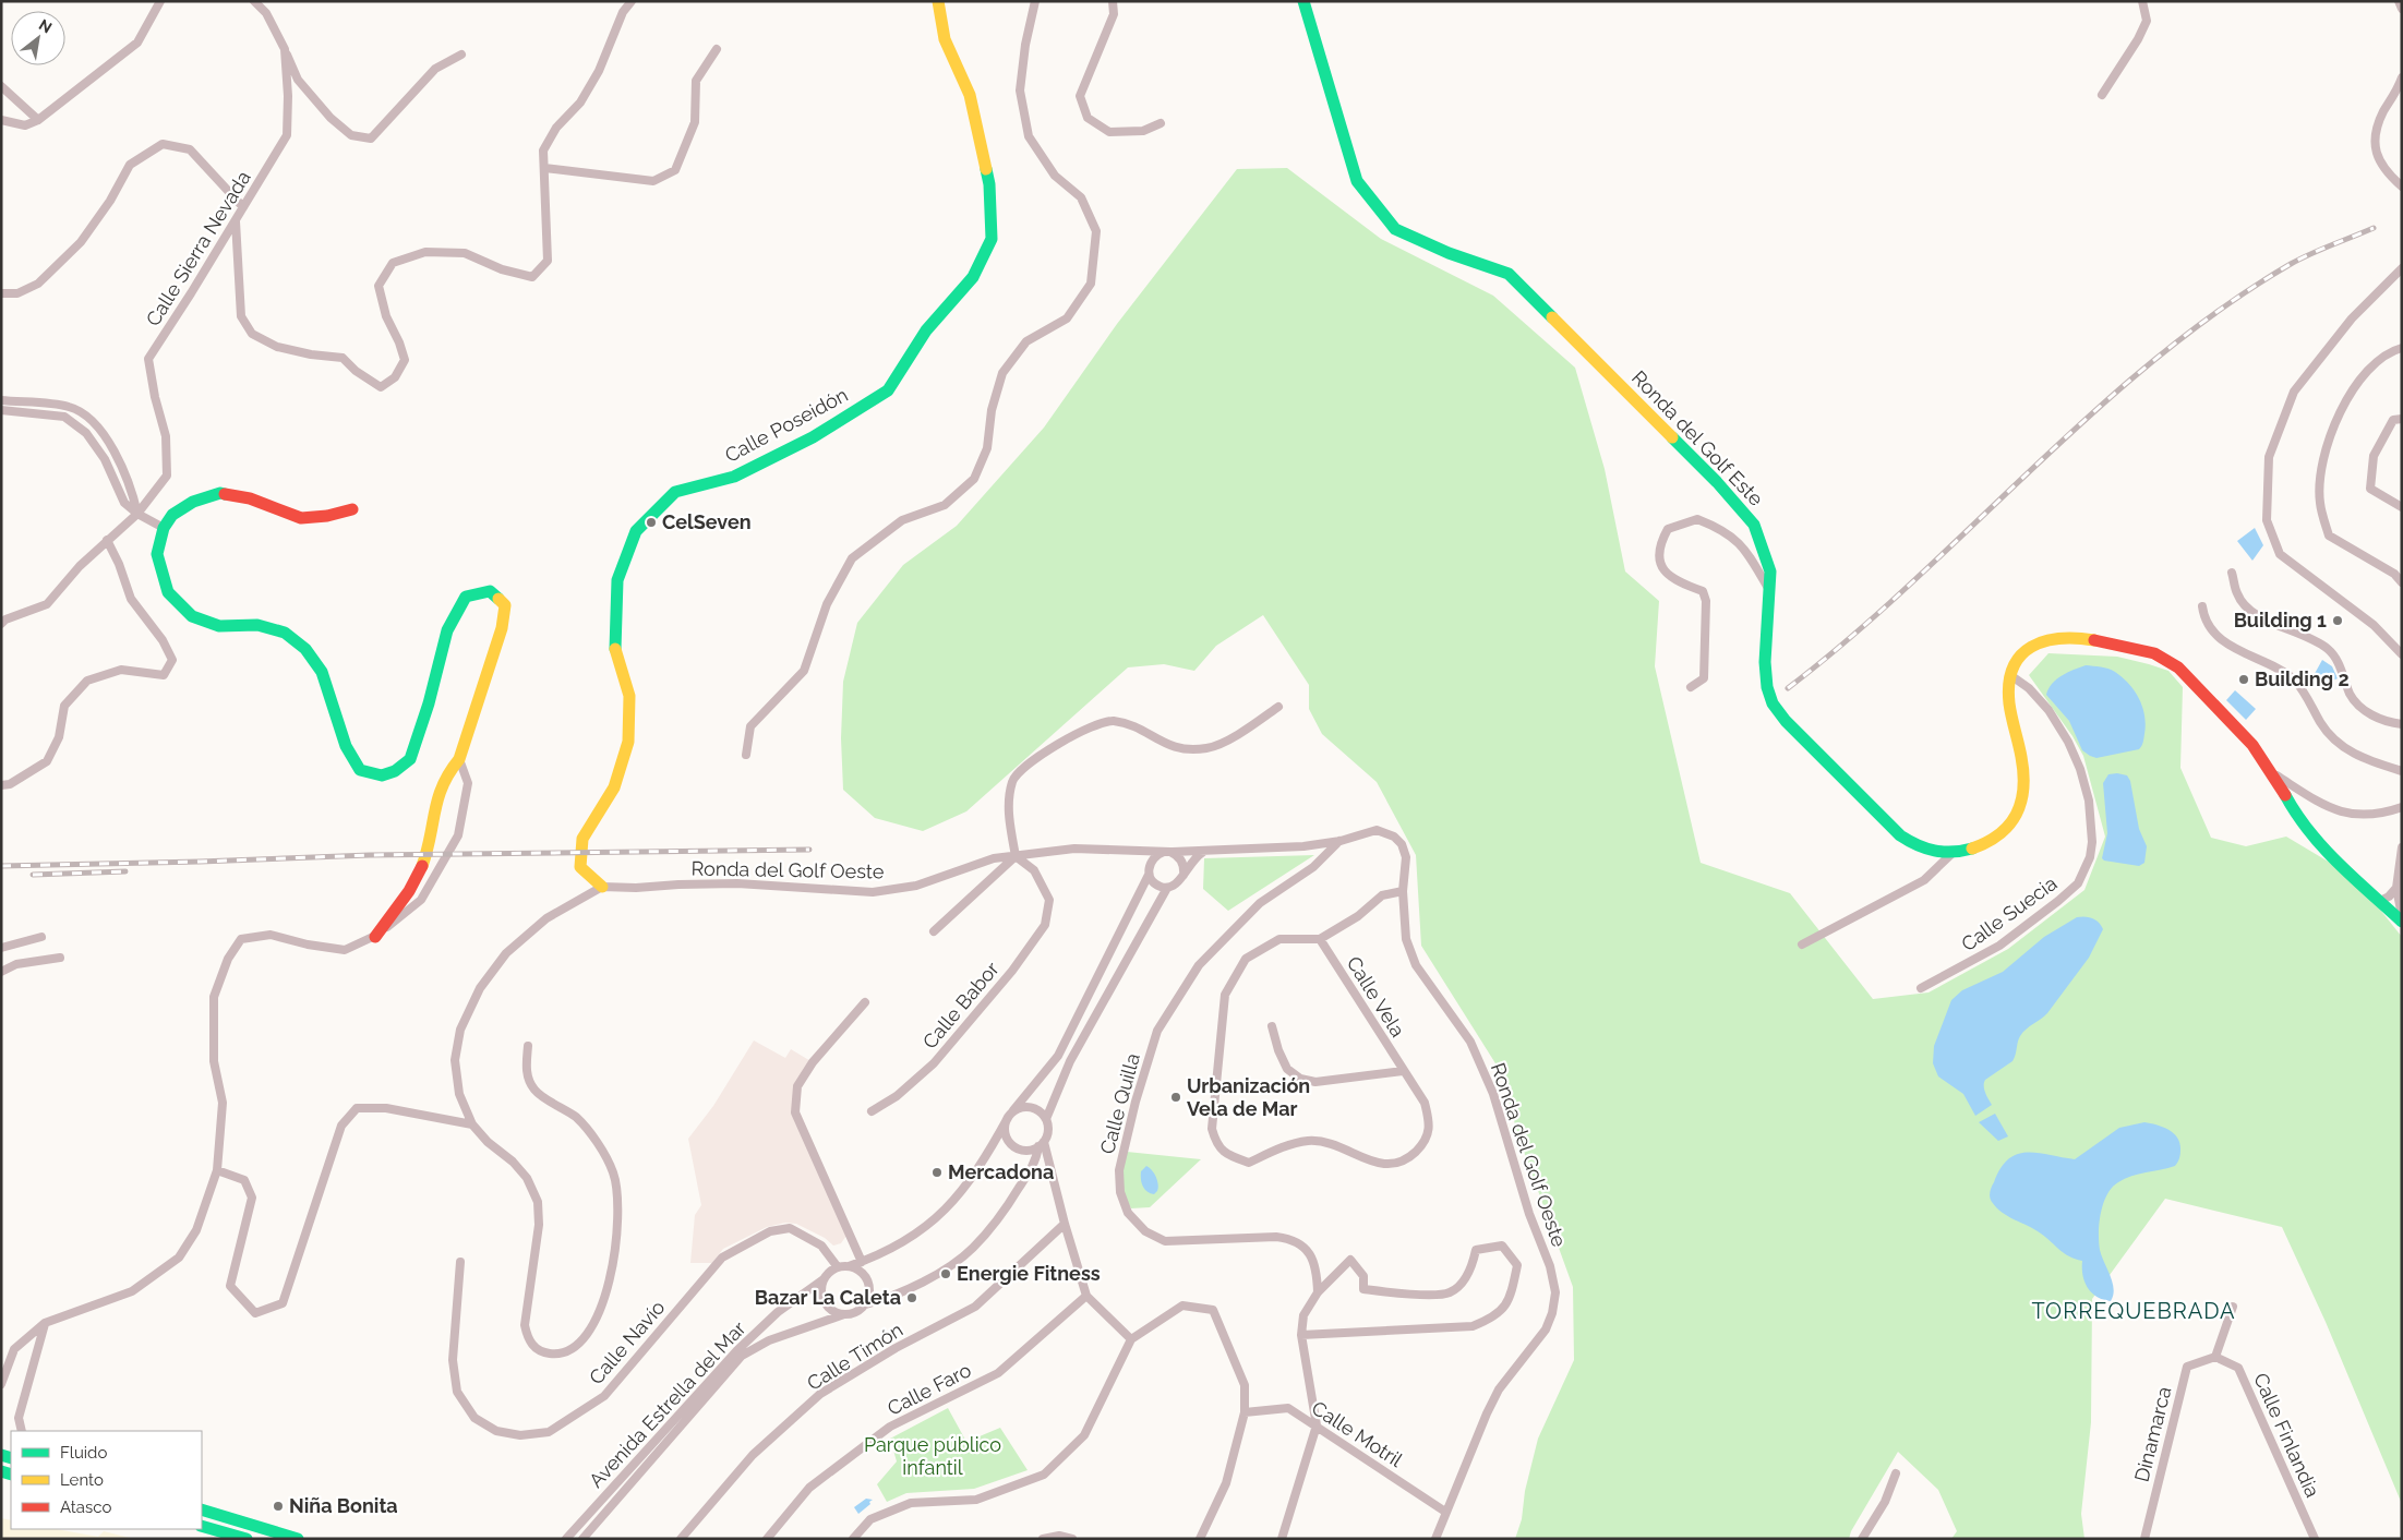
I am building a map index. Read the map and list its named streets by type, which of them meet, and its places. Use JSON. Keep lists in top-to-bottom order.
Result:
{
  "streets": {
    "street": [
      "Calle Sierra Nevada",
      "Calle Poseidón",
      "Ronda del Golf Este",
      "Ronda del Golf Oeste",
      "Calle Suecia",
      "Calle Vela",
      "Calle Babor",
      "Calle Quilla",
      "Calle Navío",
      "Calle Timón",
      "Calle Faro",
      "Avenida Estrella del Mar",
      "Calle Motril",
      "Dinamarca",
      "Calle Finlandia"
    ]
  },
  "crossings": [
    ["Calle Poseidón", "Ronda del Golf Oeste"],
    ["Ronda del Golf Este", "Calle Suecia"],
    ["Ronda del Golf Oeste", "Calle Babor"],
    ["Ronda del Golf Oeste", "Calle Quilla"],
    ["Ronda del Golf Oeste", "Calle Motril"],
    ["Calle Navío", "Avenida Estrella del Mar"],
    ["Dinamarca", "Calle Finlandia"]
  ],
  "districts": ["TORREQUEBRADA"],
  "parks": ["Parque público infantil"],
  "places": [
    "CelSeven",
    "Building 1",
    "Building 2",
    "Urbanización Vela de Mar",
    "Mercadona",
    "Energie Fitness",
    "Bazar La Caleta",
    "Niña Bonita"
  ],
  "legend": ["Fluido", "Lento", "Atasco"],
  "north": "top right"
}
